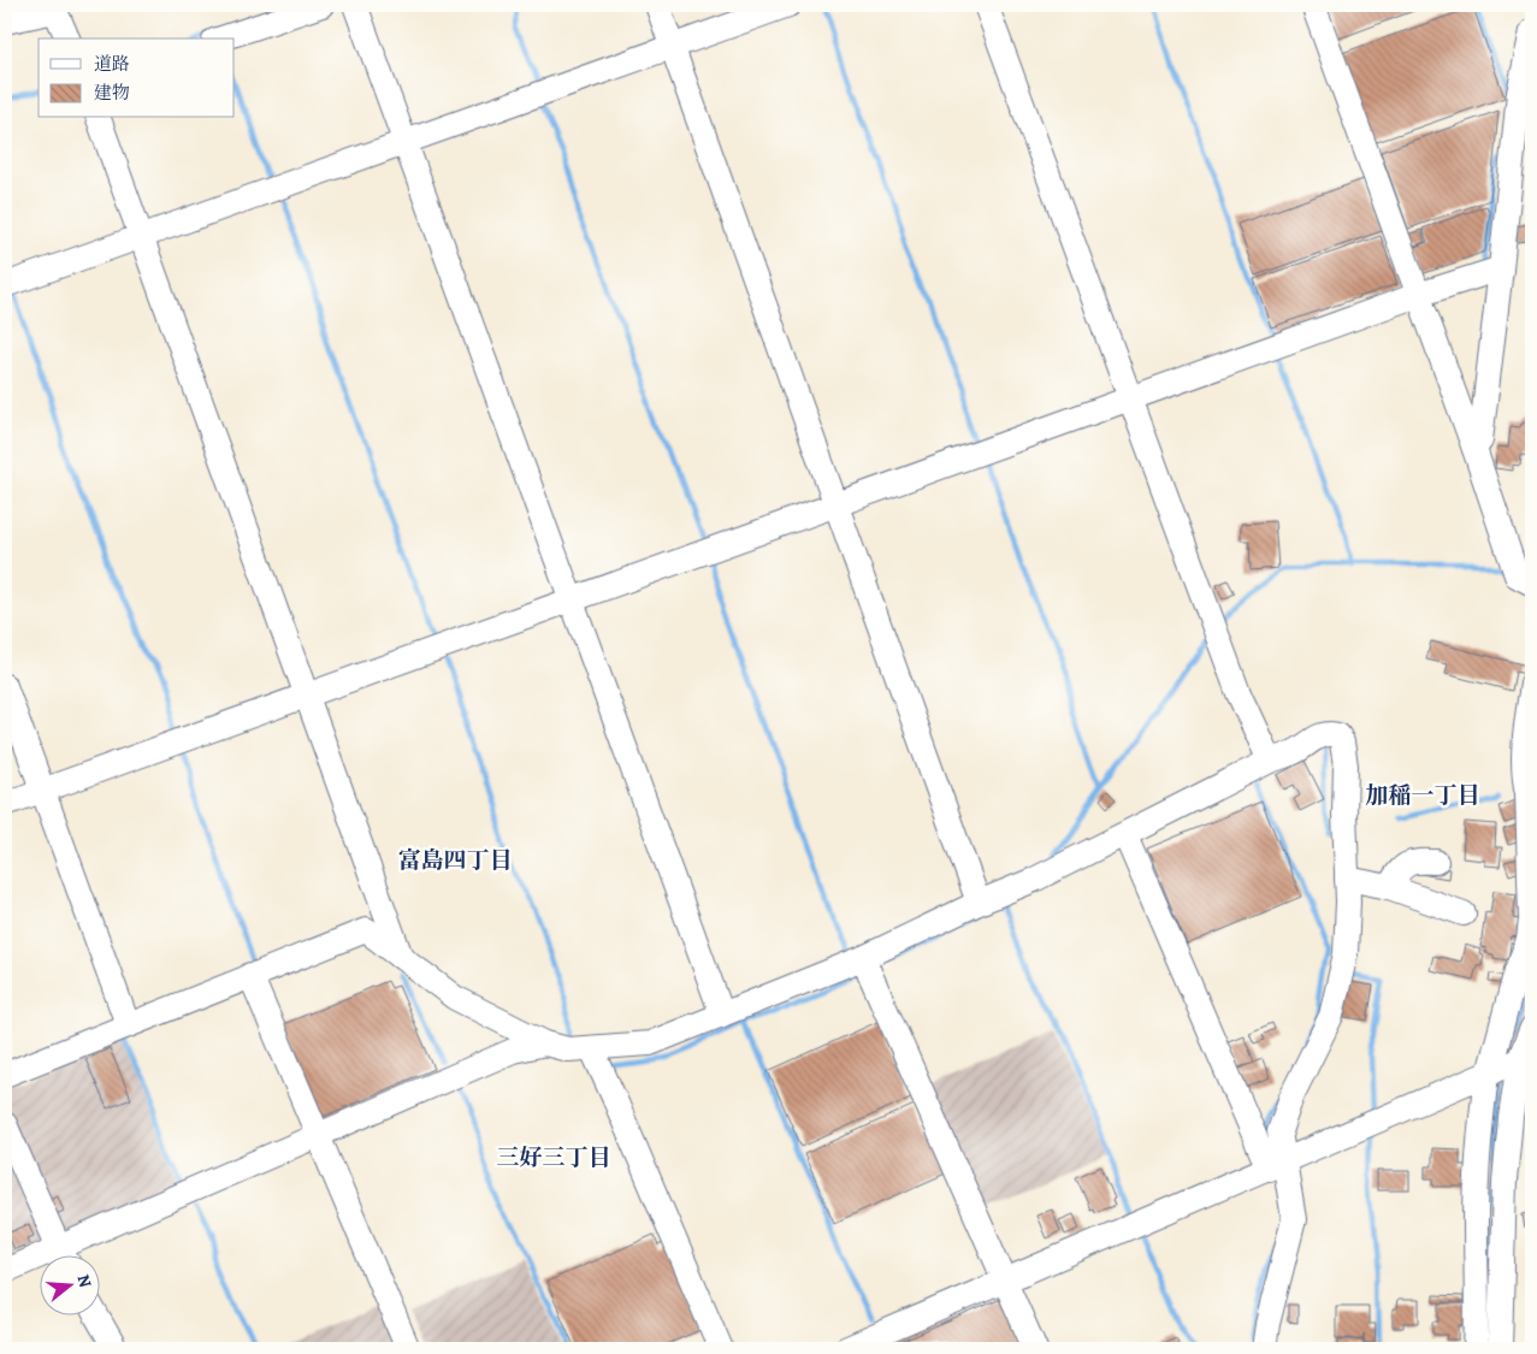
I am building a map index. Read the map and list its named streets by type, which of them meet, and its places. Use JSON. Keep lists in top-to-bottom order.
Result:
{
  "districts": ["加稲一丁目", "富島四丁目", "三好三丁目"],
  "legend": ["道路", "建物"],
  "north": "right"
}
